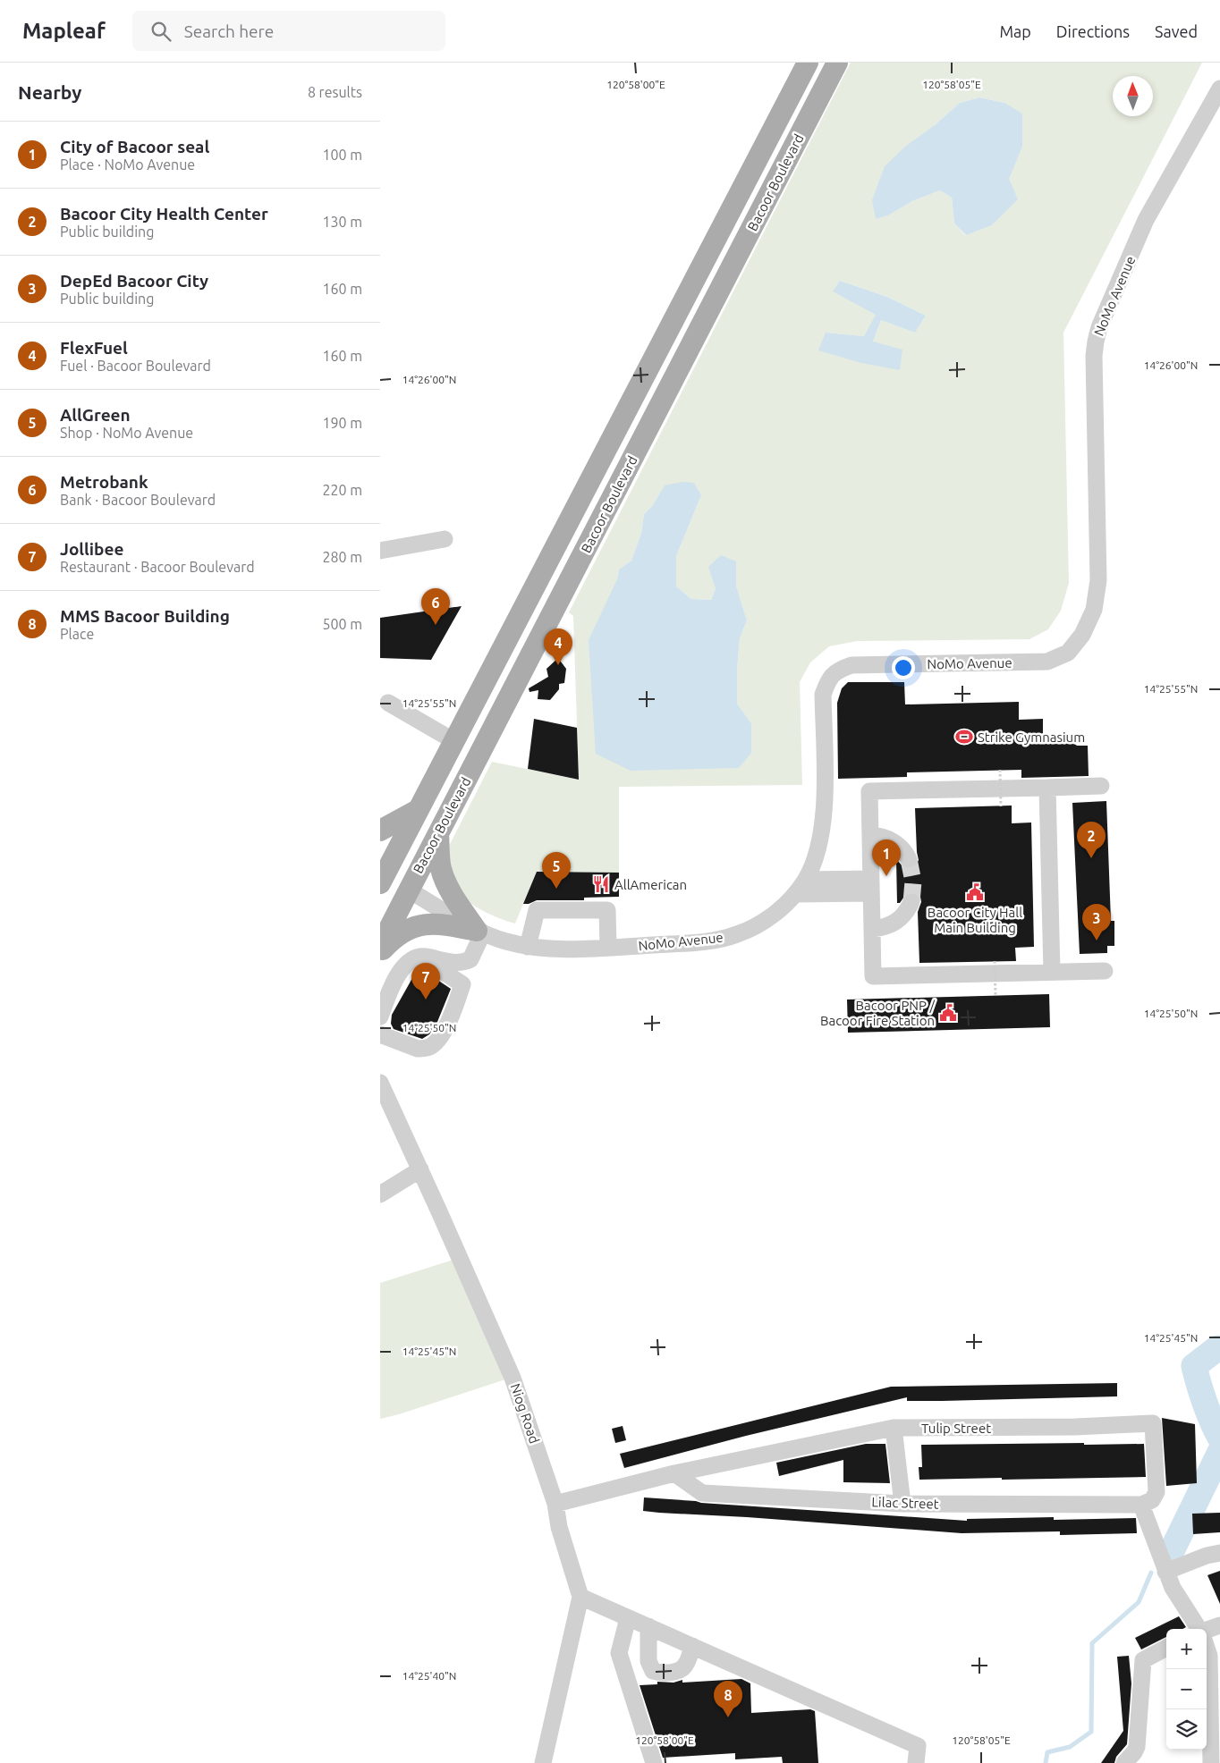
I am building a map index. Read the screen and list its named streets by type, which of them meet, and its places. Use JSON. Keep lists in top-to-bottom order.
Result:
{
  "streets": {
    "main road": ["Bacoor Boulevard", "NoMo Avenue"],
    "street": ["Niog Road", "Tulip Street", "Lilac Street"]
  },
  "crossings": [
    ["Bacoor Boulevard", "NoMo Avenue"],
    ["Niog Road", "Tulip Street"],
    ["Tulip Street", "Lilac Street"]
  ],
  "places": {
    "sports": ["Strike Gymnasium"],
    "restaurant": ["AllAmerican"],
    "public building": ["Bacoor City Hall Main Building", "Bacoor PNP / Bacoor Fire Station"]
  },
  "north": "top",
  "page": {
    "header": "Mapleaf",
    "search": "Search here",
    "nav": ["Map", "Directions", "Saved"],
    "heading": ["Nearby", "8 results"],
    "list": [
      {
        "mark": "1",
        "name": "City of Bacoor seal",
        "note": "Place · NoMo Avenue",
        "value": "100 m"
      },
      {
        "mark": "2",
        "name": "Bacoor City Health Center",
        "note": "Public building",
        "value": "130 m"
      },
      {
        "mark": "3",
        "name": "DepEd Bacoor City",
        "note": "Public building",
        "value": "160 m"
      },
      {
        "mark": "4",
        "name": "FlexFuel",
        "note": "Fuel · Bacoor Boulevard",
        "value": "160 m"
      },
      {
        "mark": "5",
        "name": "AllGreen",
        "note": "Shop · NoMo Avenue",
        "value": "190 m"
      },
      {
        "mark": "6",
        "name": "Metrobank",
        "note": "Bank · Bacoor Boulevard",
        "value": "220 m"
      },
      {
        "mark": "7",
        "name": "Jollibee",
        "note": "Restaurant · Bacoor Boulevard",
        "value": "280 m"
      },
      {
        "mark": "8",
        "name": "MMS Bacoor Building",
        "note": "Place",
        "value": "500 m"
      }
    ],
    "pins": [
      "6",
      "4",
      "2",
      "1",
      "5",
      "3",
      "7",
      "8"
    ],
    "map_buttons": ["+", "−"]
  },
  "coordinates": [
    "120°58'00\"E",
    "120°58'05\"E",
    "14°26'00\"N",
    "14°25'55\"N",
    "14°25'50\"N",
    "14°25'45\"N",
    "14°25'40\"N"
  ]
}
